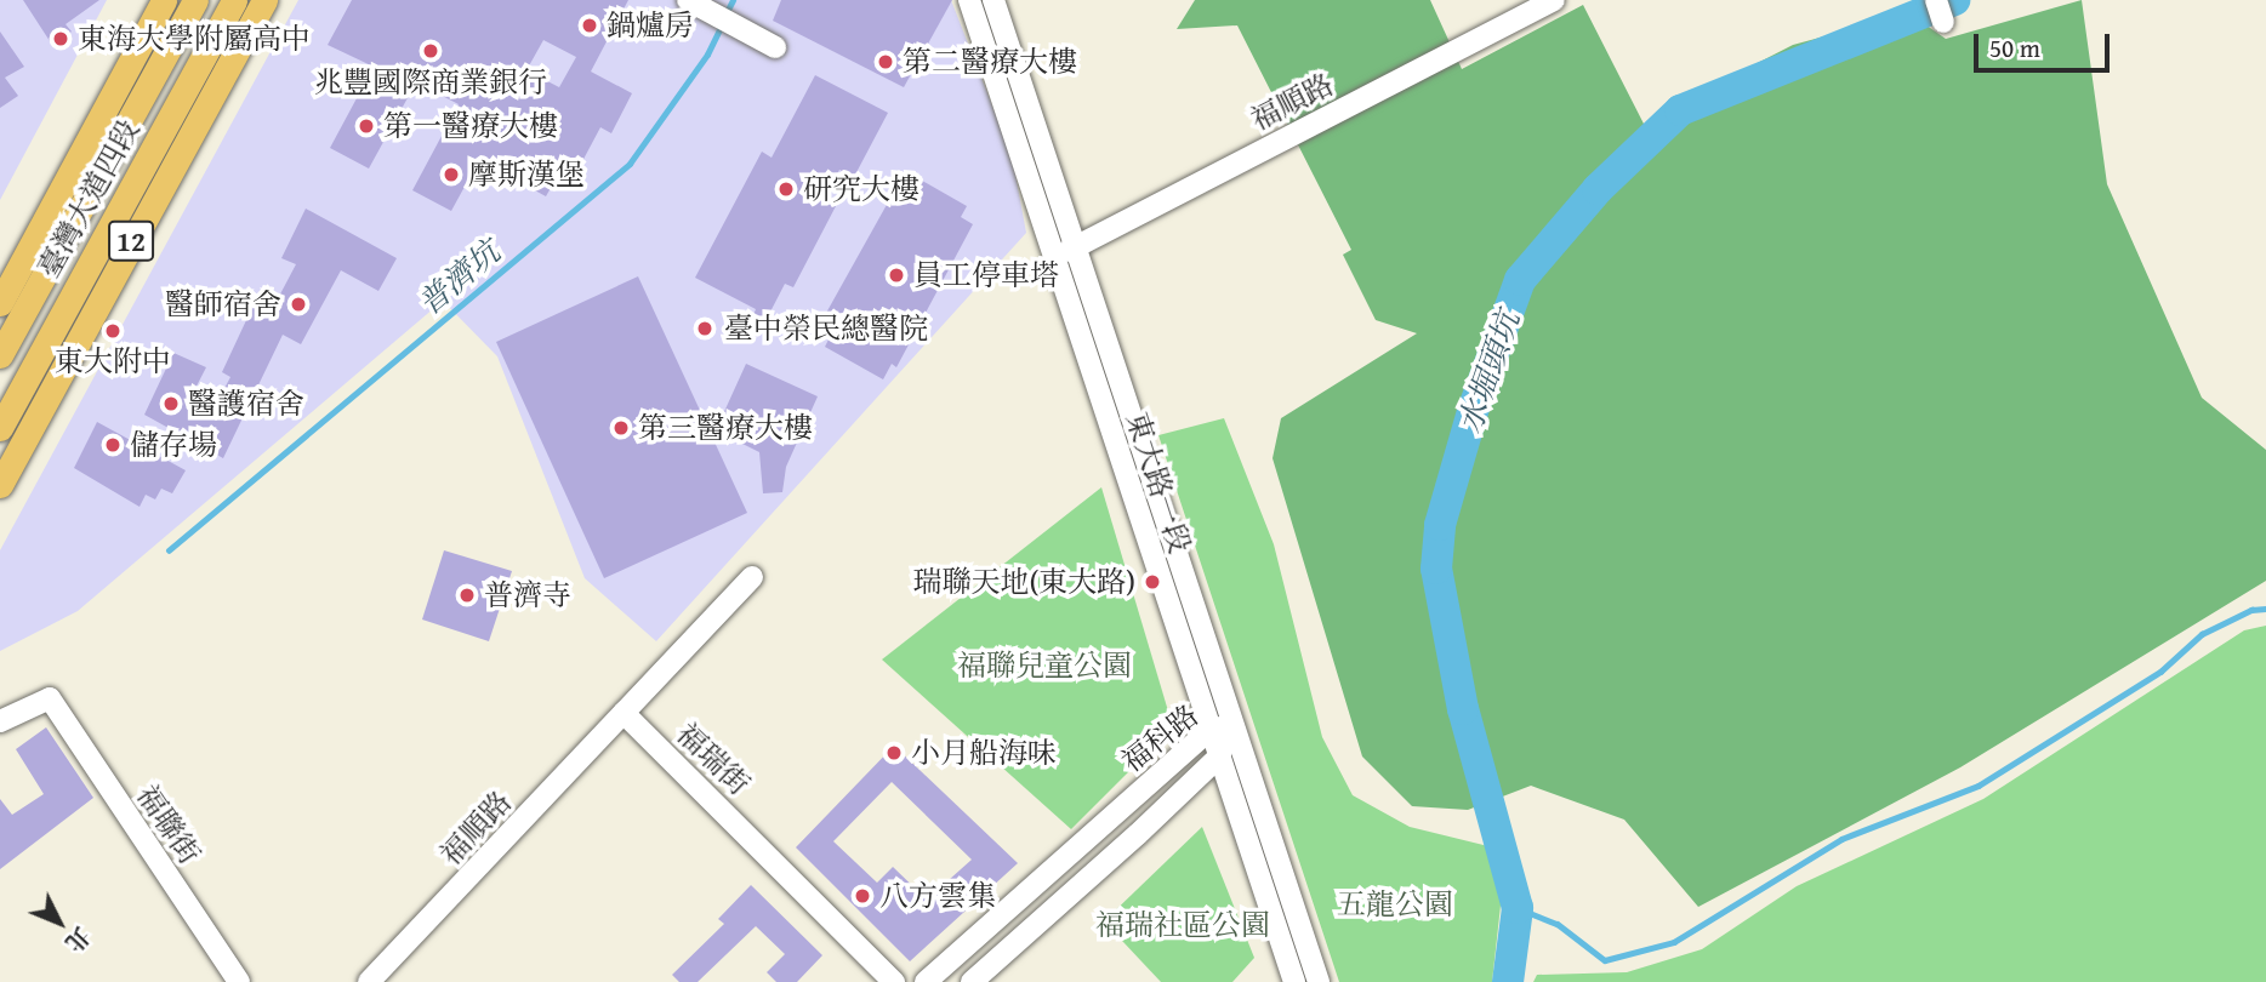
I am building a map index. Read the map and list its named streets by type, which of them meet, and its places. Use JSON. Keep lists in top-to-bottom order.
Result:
{
  "streets": {
    "main road": ["臺灣大道四段", "12"],
    "street": [
      "福順路",
      "東大路一段",
      "福科路",
      "福瑞街",
      "福聯街"
    ]
  },
  "crossings": [
    ["福順路", "東大路一段"],
    ["福順路", "福瑞街"],
    ["東大路一段", "福科路"]
  ],
  "water": ["普濟坑", "水堀頭坑"],
  "parks": ["福聯兒童公園", "五龍公園", "福瑞社區公園"],
  "places": [
    "鍋爐房",
    "東海大學附屬高中",
    "兆豐國際商業銀行",
    "第二醫療大樓",
    "第一醫療大樓",
    "摩斯漢堡",
    "研究大樓",
    "員工停車塔",
    "醫師宿舍",
    "臺中榮民總醫院",
    "東大附中",
    "醫護宿舍",
    "第三醫療大樓",
    "儲存場",
    "瑞聯天地(東大路)",
    "普濟寺",
    "小月船海味",
    "八方雲集"
  ],
  "scale_bar": "50 m",
  "north": "bottom right"
}
